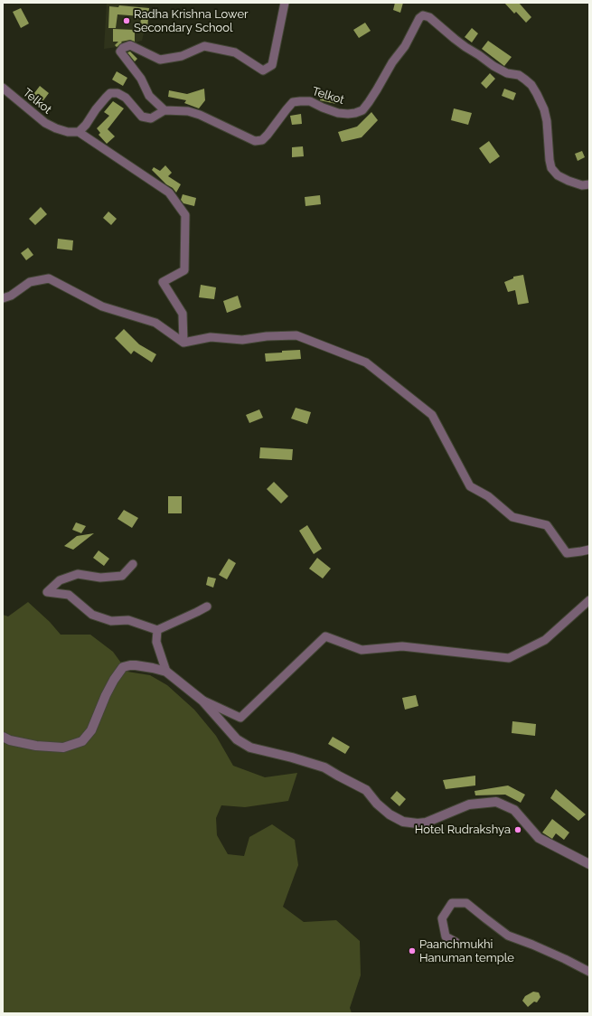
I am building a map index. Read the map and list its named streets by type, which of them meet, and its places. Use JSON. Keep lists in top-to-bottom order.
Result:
{
  "streets": {
    "street": ["Telkot"]
  },
  "places": ["Radha Krishna Lower Secondary School", "Hotel Rudrakshya", "Paanchmukhi Hanuman temple"]
}
